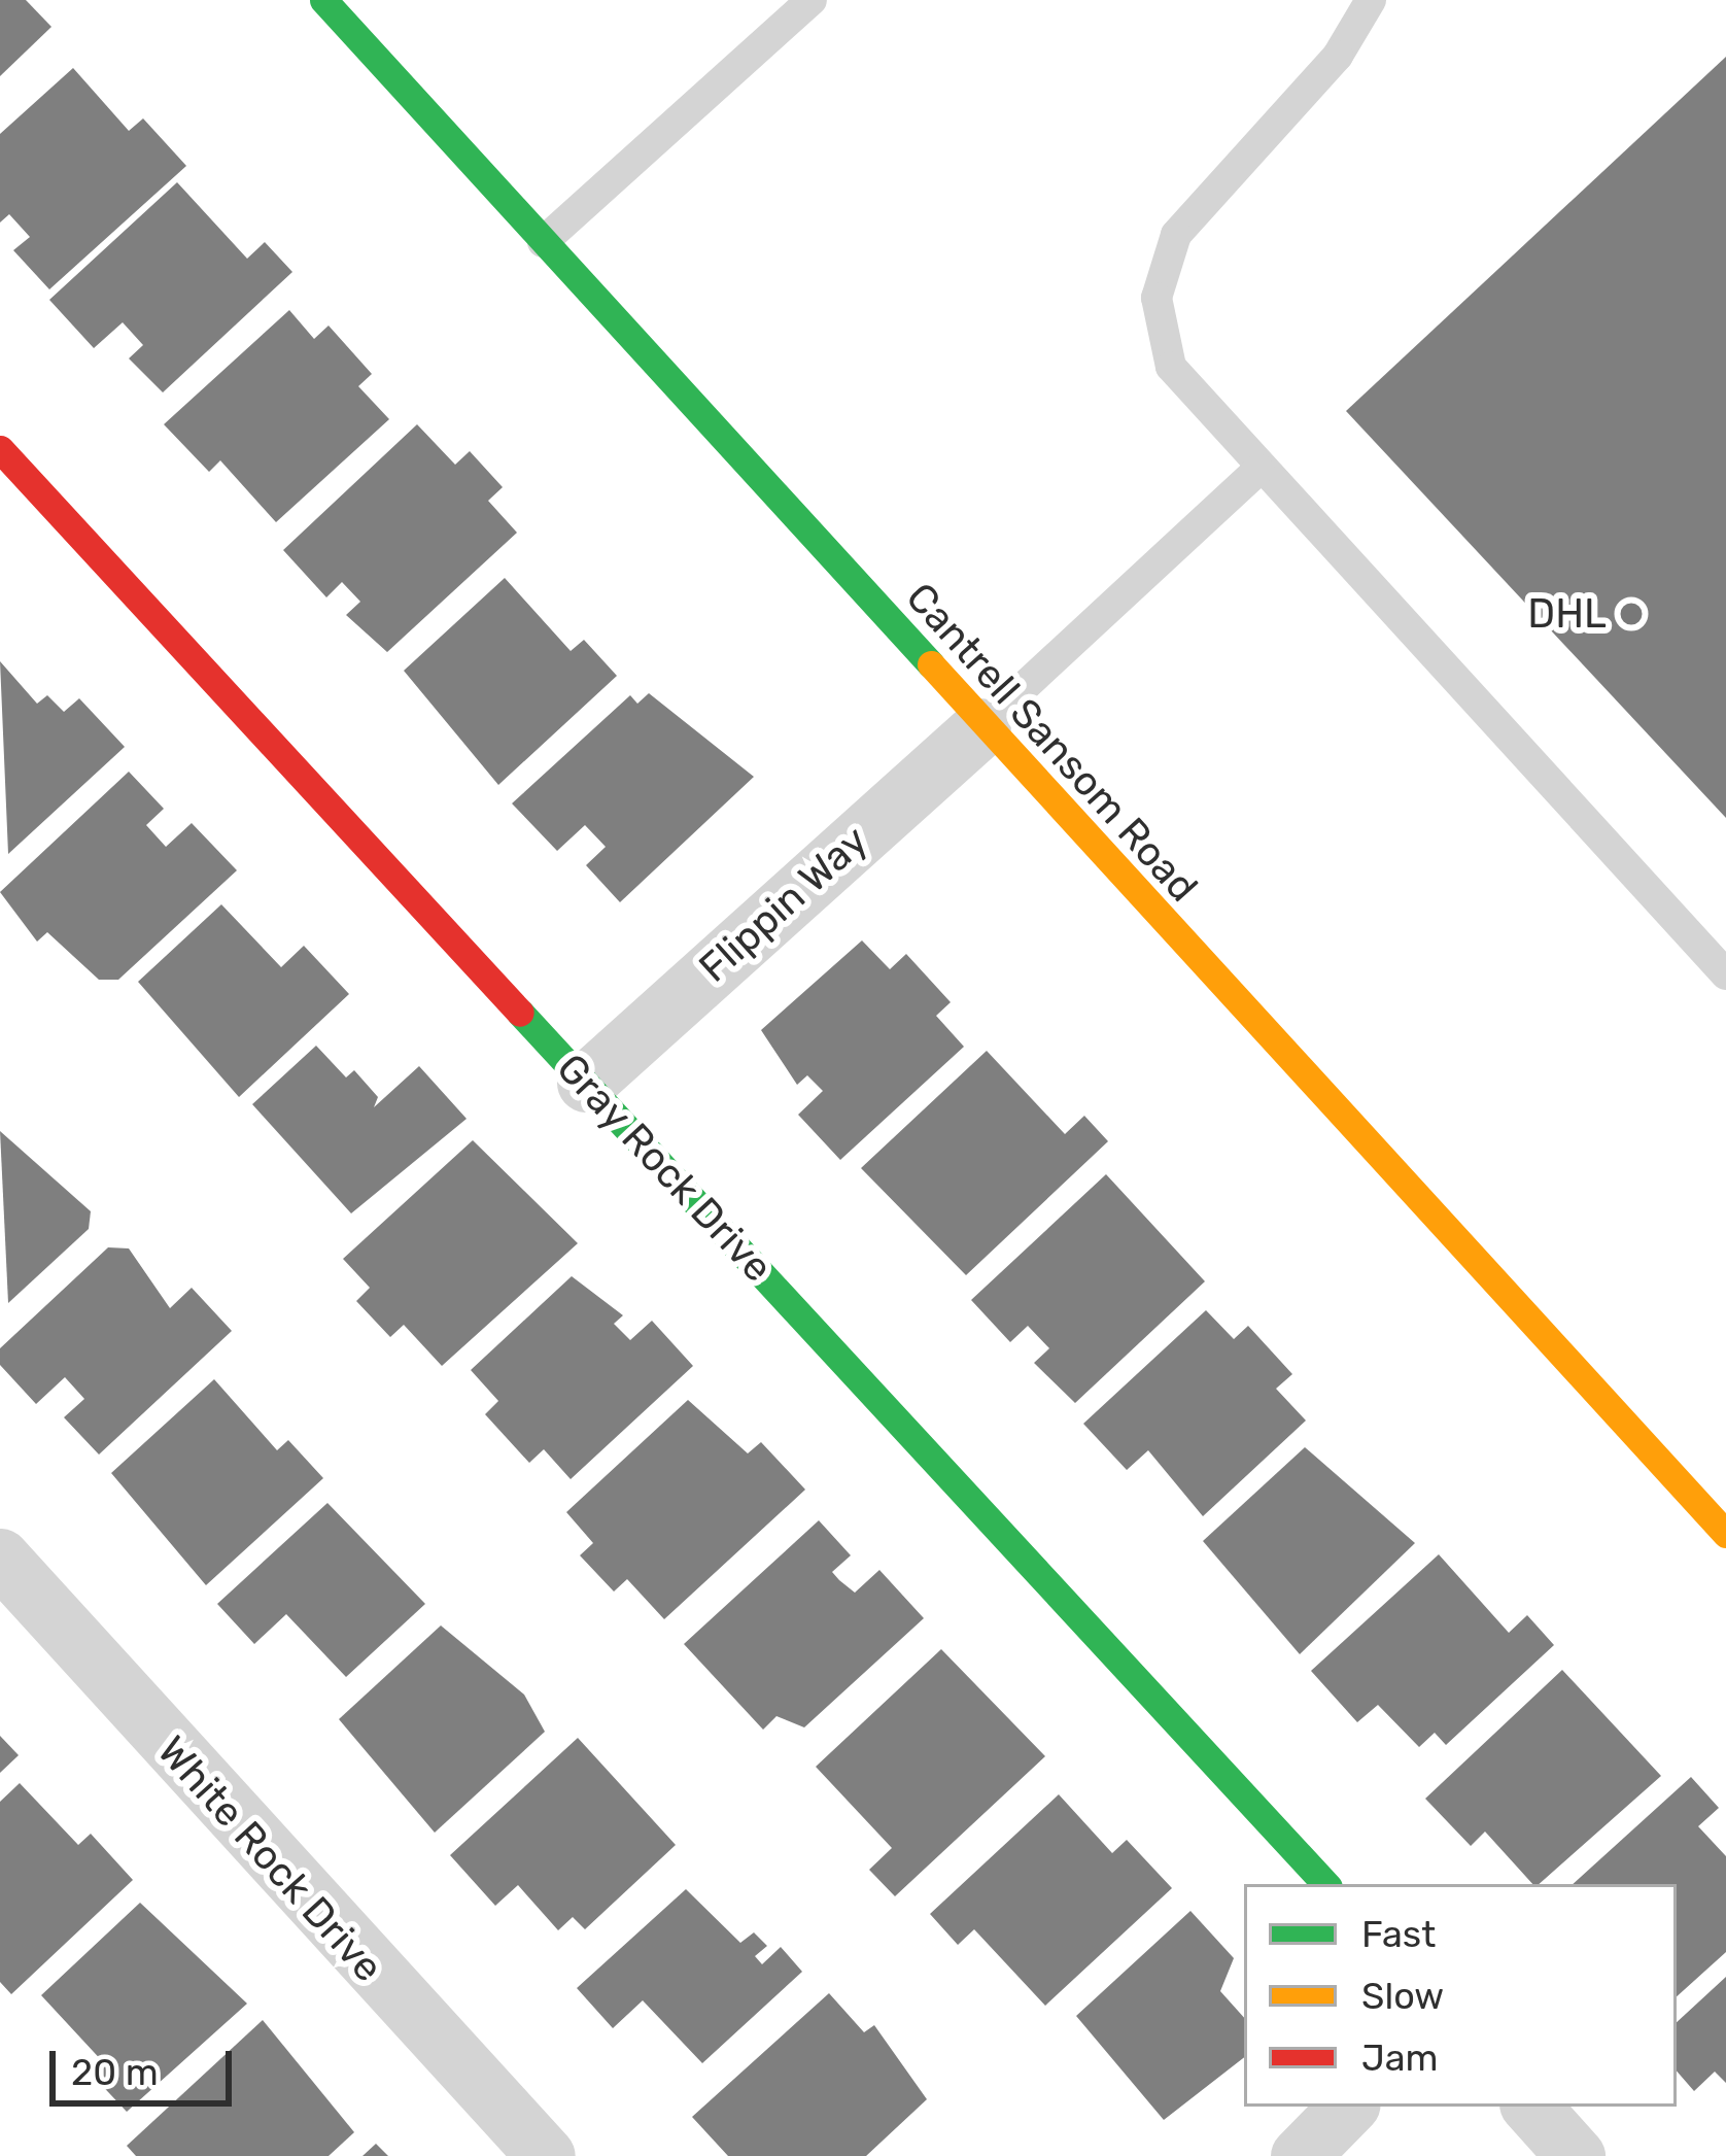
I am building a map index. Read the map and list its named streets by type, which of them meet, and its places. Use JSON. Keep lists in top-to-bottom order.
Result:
{
  "streets": {
    "street": [
      "Cantrell Sansom Road",
      "Flippin Way",
      "Gray Rock Drive",
      "White Rock Drive"
    ]
  },
  "crossings": [
    ["Cantrell Sansom Road", "Flippin Way"],
    ["Flippin Way", "Gray Rock Drive"]
  ],
  "places": ["DHL"],
  "legend": ["Fast", "Slow", "Jam"],
  "scale_bar": "20 m"
}
